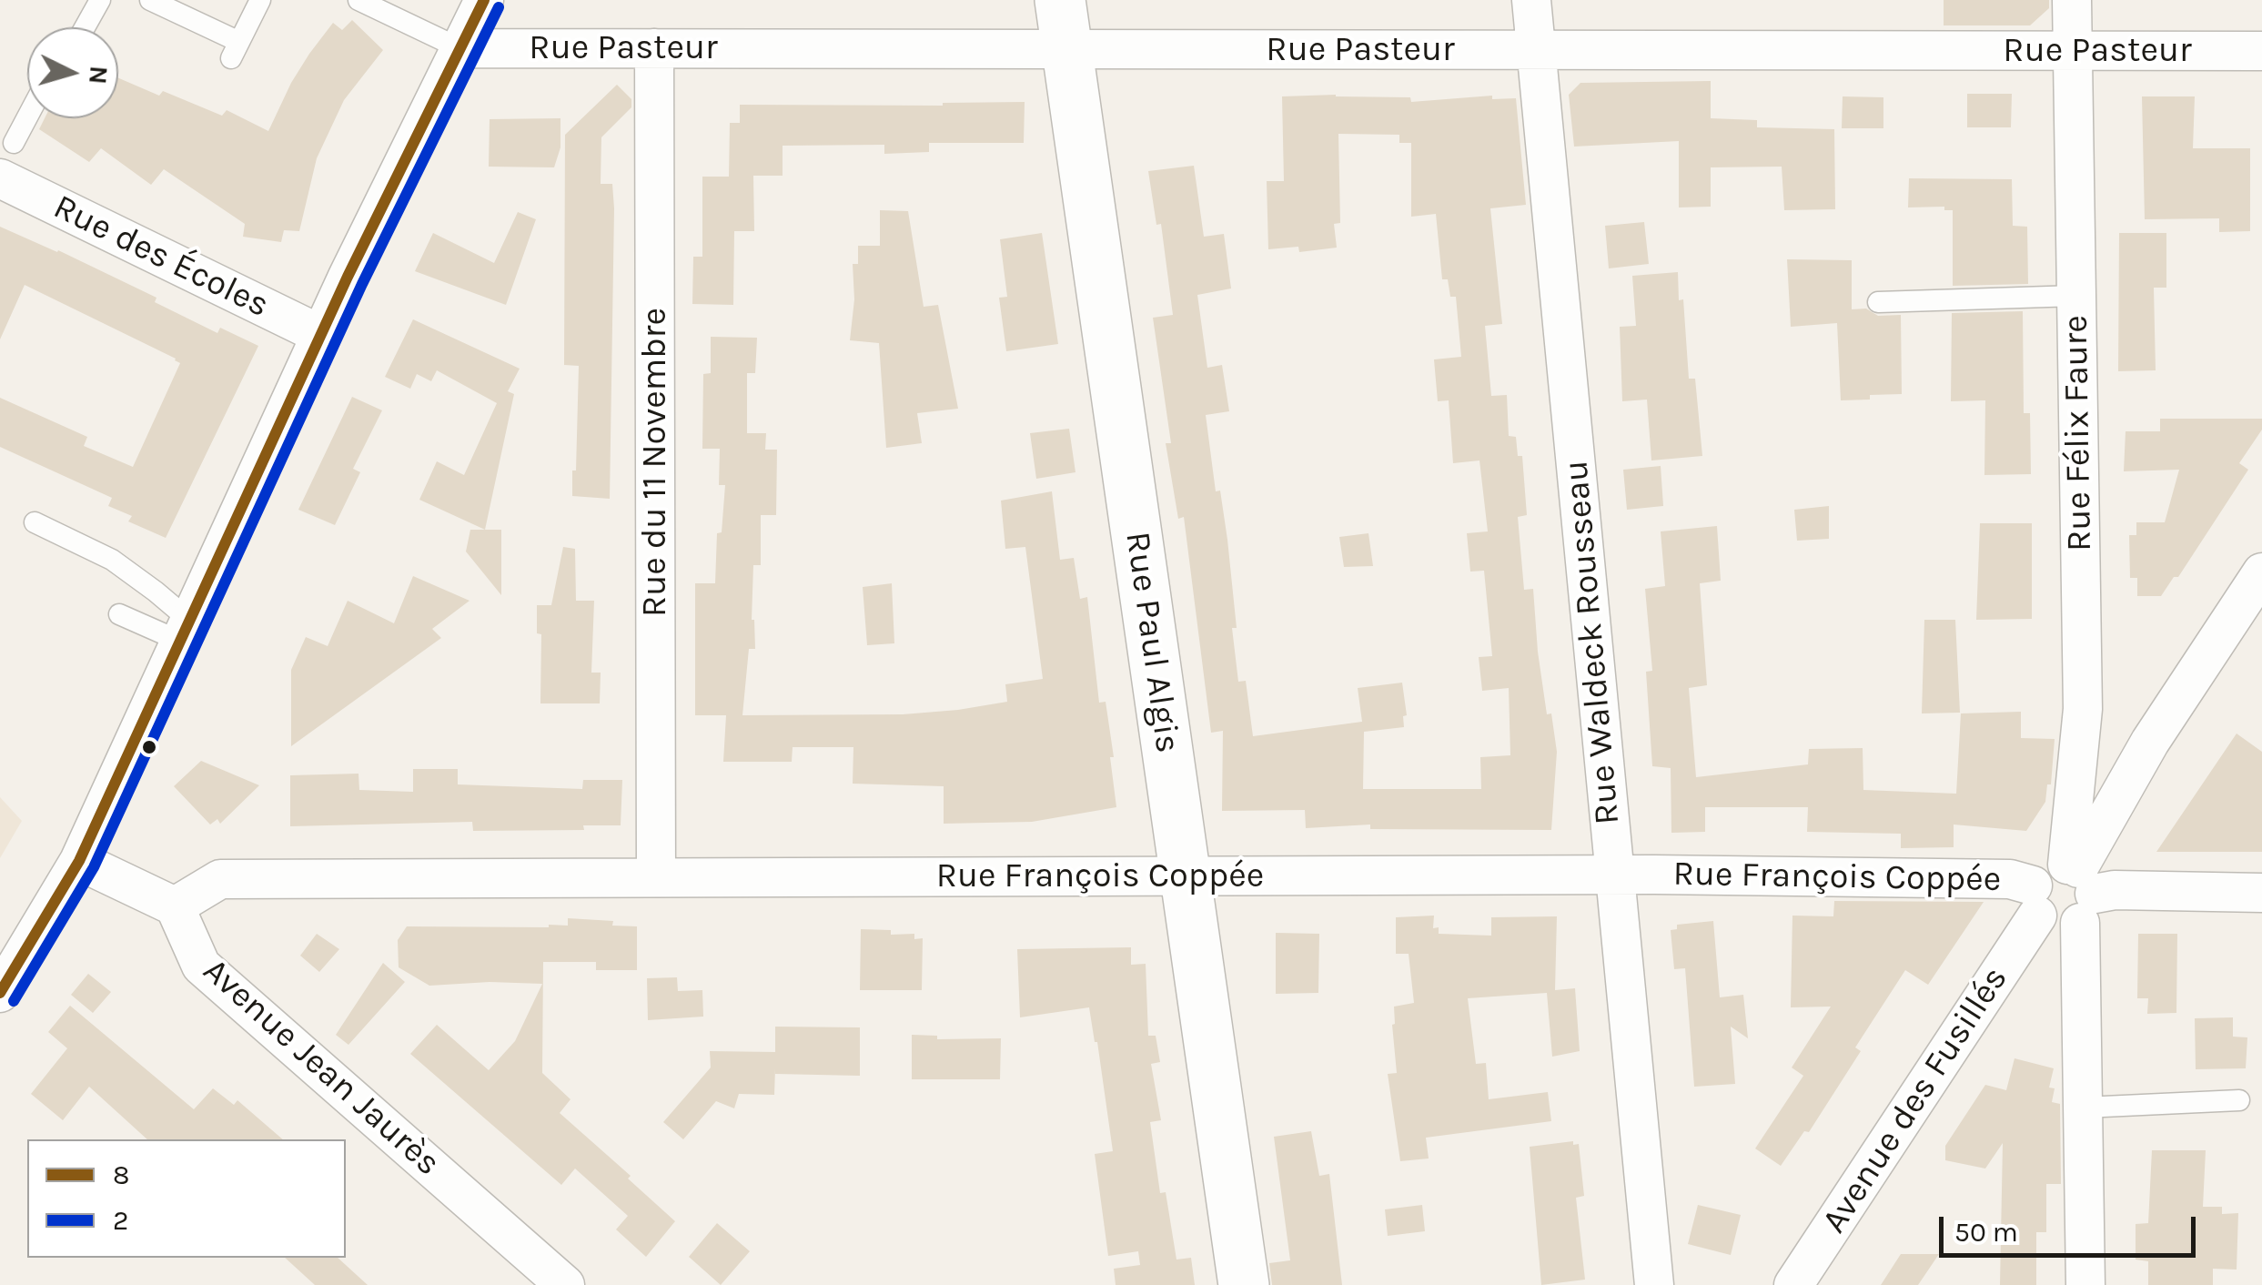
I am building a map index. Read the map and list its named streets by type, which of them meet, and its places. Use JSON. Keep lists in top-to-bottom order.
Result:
{
  "streets": {
    "street": [
      "Rue Pasteur",
      "Rue des Écoles",
      "Rue Félix Faure",
      "Rue du 11 Novembre",
      "Rue Paul Algis",
      "Rue Waldeck Rousseau",
      "Rue François Coppée",
      "Avenue Jean Jaurès",
      "Avenue des Fusillés"
    ]
  },
  "crossings": [
    ["Rue Pasteur", "Rue Félix Faure"],
    ["Rue Pasteur", "Rue du 11 Novembre"],
    ["Rue Pasteur", "Rue Paul Algis"],
    ["Rue Pasteur", "Rue Waldeck Rousseau"],
    ["Rue Félix Faure", "Rue François Coppée"],
    ["Rue du 11 Novembre", "Rue François Coppée"],
    ["Rue Paul Algis", "Rue François Coppée"],
    ["Rue Waldeck Rousseau", "Rue François Coppée"],
    ["Rue François Coppée", "Avenue Jean Jaurès"],
    ["Rue François Coppée", "Avenue des Fusillés"]
  ],
  "lines": ["transit line 8", "transit line 2"],
  "legend": ["8", "2"],
  "scale_bar": "50 m",
  "north": "right"
}
